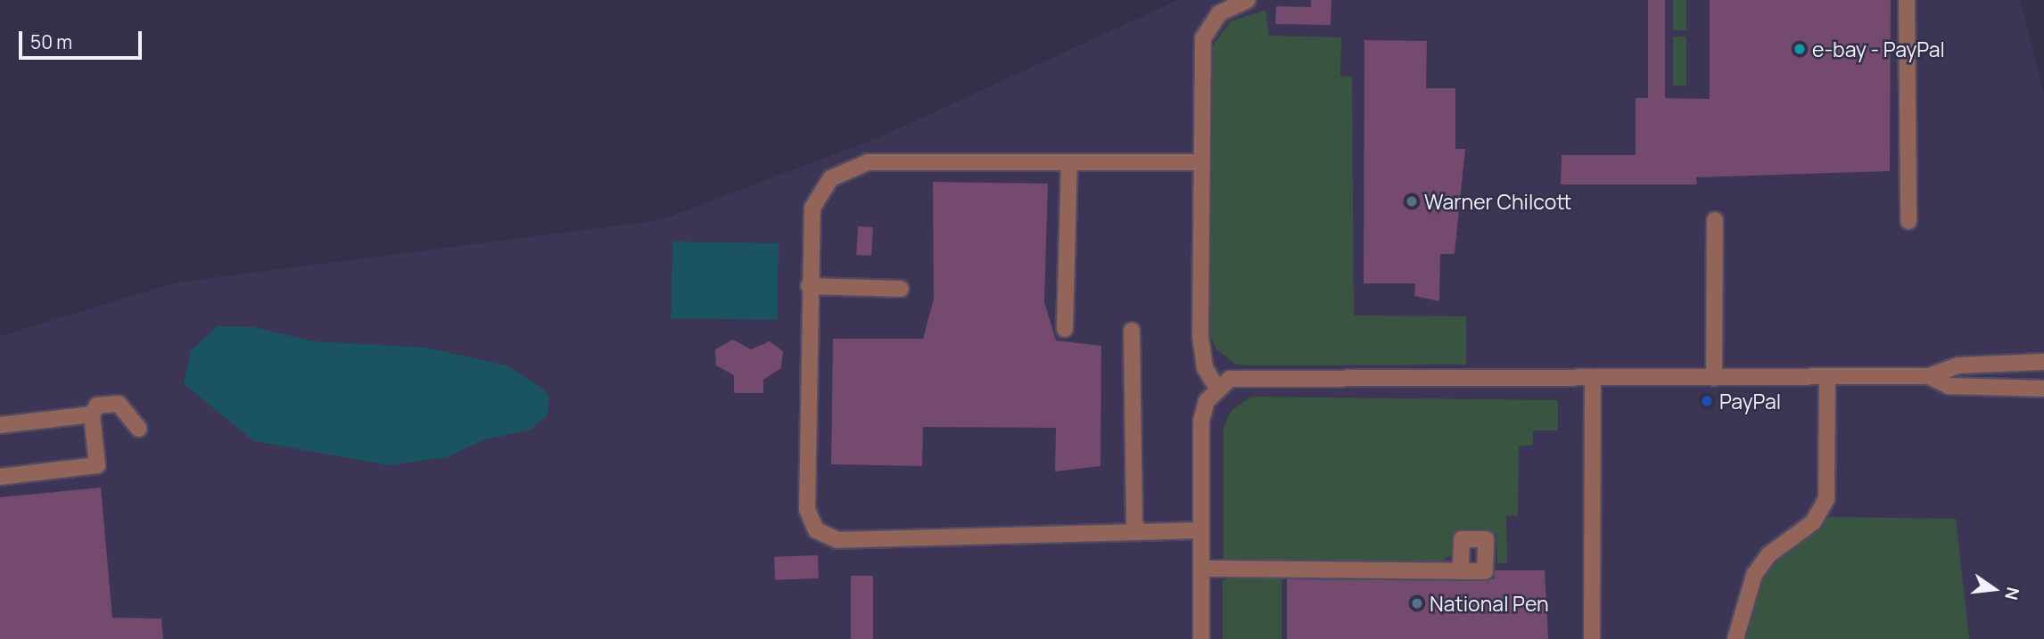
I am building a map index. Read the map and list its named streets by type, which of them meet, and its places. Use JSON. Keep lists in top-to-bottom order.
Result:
{
  "places": [
    "e-bay - PayPal",
    "Warner Chilcott",
    "PayPal",
    "National Pen"
  ],
  "scale_bar": "50 m",
  "north": "right"
}
